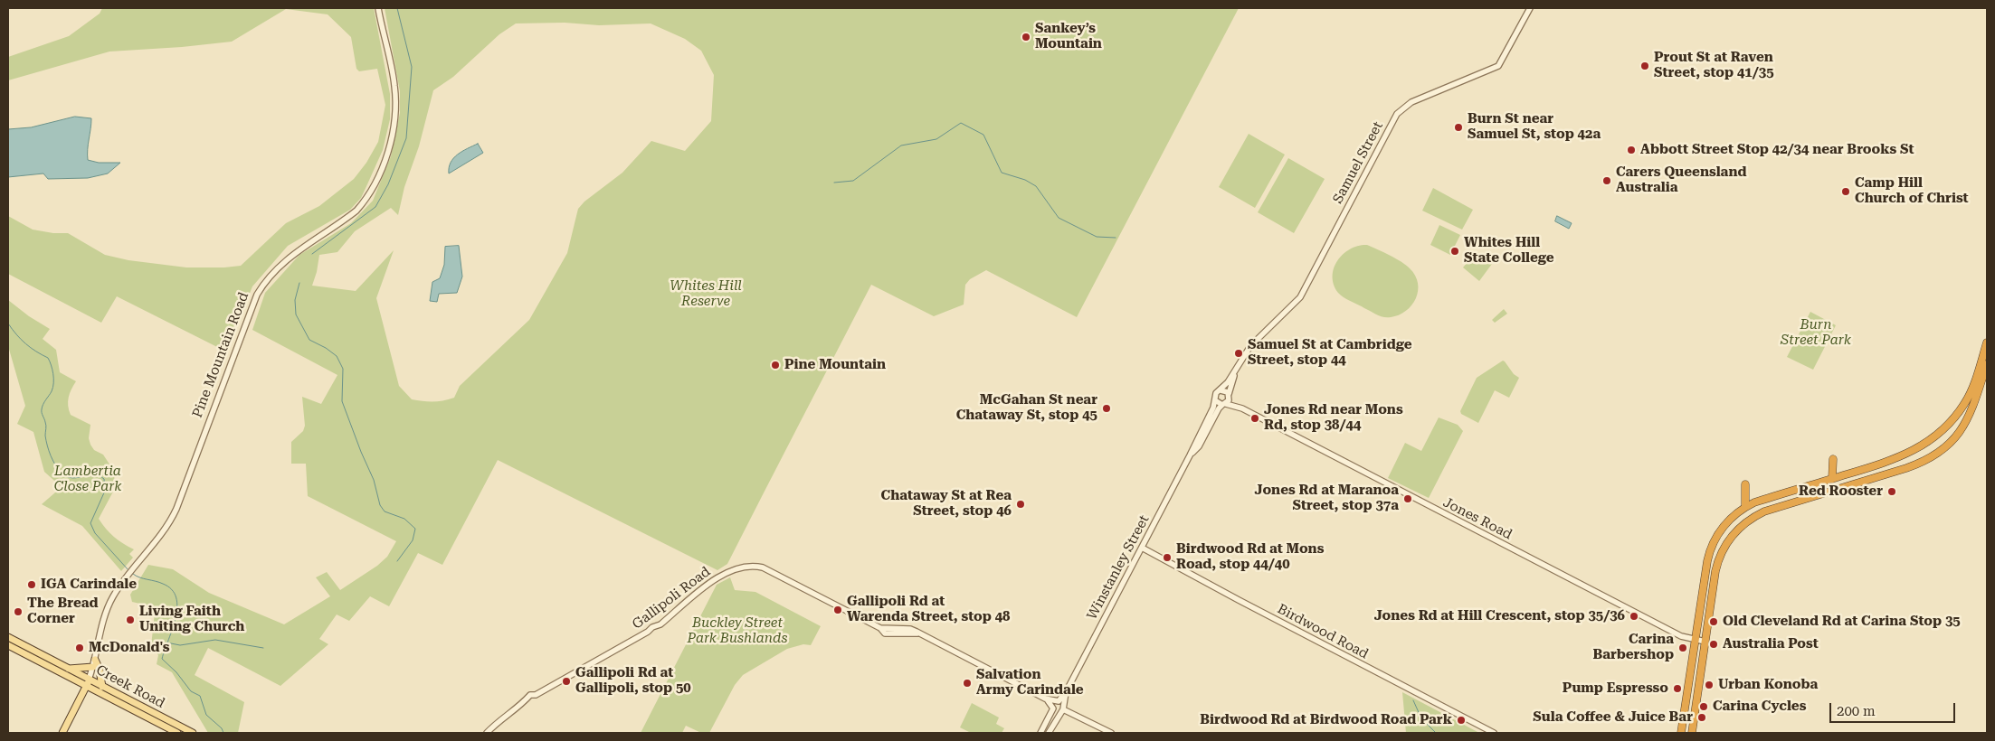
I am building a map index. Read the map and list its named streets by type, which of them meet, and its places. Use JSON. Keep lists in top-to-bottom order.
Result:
{
  "streets": {
    "main road": ["Pine Mountain Road", "Creek Road"],
    "street": [
      "Samuel Street",
      "Jones Road",
      "Winstanley Street",
      "Gallipoli Road",
      "Birdwood Road"
    ]
  },
  "crossings": [
    ["Samuel Street", "Jones Road"],
    ["Samuel Street", "Winstanley Street"],
    ["Pine Mountain Road", "Creek Road"],
    ["Jones Road", "Winstanley Street"],
    ["Winstanley Street", "Gallipoli Road"],
    ["Winstanley Street", "Birdwood Road"]
  ],
  "parks": [
    "Whites Hill Reserve",
    "Burn Street Park",
    "Lambertia Close Park",
    "Buckley Street Park Bushlands"
  ],
  "places": [
    "Sankey’s Mountain",
    "Prout St at Raven Street, stop 41/35",
    "Burn St near Samuel St, stop 42a",
    "Abbott Street Stop 42/34 near Brooks St",
    "Carers Queensland Australia",
    "Camp Hill Church of Christ",
    "Whites Hill State College",
    "Samuel St at Cambridge Street, stop 44",
    "Pine Mountain",
    "McGahan St near Chataway St, stop 45",
    "Jones Rd near Mons Rd, stop 38/44",
    "Red Rooster",
    "Jones Rd at Maranoa Street, stop 37a",
    "Chataway St at Rea Street, stop 46",
    "Birdwood Rd at Mons Road, stop 44/40",
    "IGA Carindale",
    "Gallipoli Rd at Warenda Street, stop 48",
    "The Bread Corner",
    "Jones Rd at Hill Crescent, stop 35/36",
    "Living Faith Uniting Church",
    "Old Cleveland Rd at Carina Stop 35",
    "Australia Post",
    "McDonald's",
    "Carina Barbershop",
    "Gallipoli Rd at Gallipoli, stop 50",
    "Salvation Army Carindale",
    "Urban Konoba",
    "Pump Espresso",
    "Carina Cycles",
    "Sula Coffee & Juice Bar",
    "Birdwood Rd at Birdwood Road Park"
  ],
  "scale_bar": "200 m"
}
